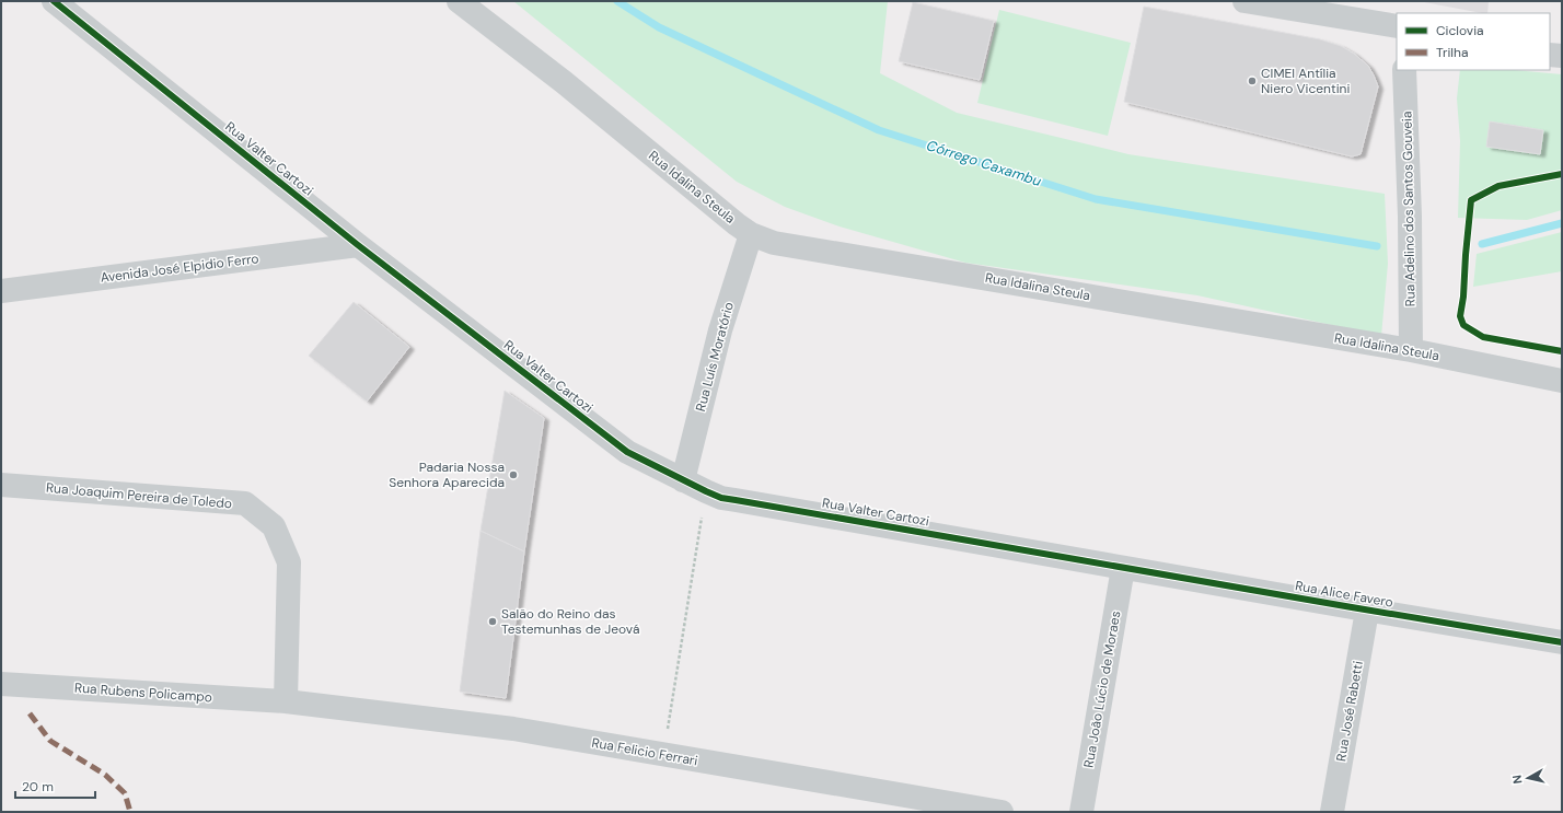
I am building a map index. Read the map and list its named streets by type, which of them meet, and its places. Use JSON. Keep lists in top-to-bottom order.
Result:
{
  "streets": {
    "street": [
      "Rua Valter Cartozi",
      "Rua Idalina Steula",
      "Rua Adelino dos Santos Gouveia",
      "Avenida José Elpidio Ferro",
      "Rua Luís Moratório",
      "Rua Joaquim Pereira de Toledo",
      "Rua Alice Favero",
      "Rua João Lúcio de Moraes",
      "Rua Rubens Policampo",
      "Rua José Rabetti",
      "Rua Felicio Ferrari"
    ]
  },
  "crossings": [
    ["Rua Valter Cartozi", "Avenida José Elpidio Ferro"],
    ["Rua Valter Cartozi", "Rua Luís Moratório"],
    ["Rua Valter Cartozi", "Rua Alice Favero"],
    ["Rua Valter Cartozi", "Rua João Lúcio de Moraes"],
    ["Rua Idalina Steula", "Rua Adelino dos Santos Gouveia"],
    ["Rua Idalina Steula", "Rua Luís Moratório"],
    ["Rua Joaquim Pereira de Toledo", "Rua Rubens Policampo"],
    ["Rua Joaquim Pereira de Toledo", "Rua Felicio Ferrari"],
    ["Rua Alice Favero", "Rua João Lúcio de Moraes"],
    ["Rua Alice Favero", "Rua José Rabetti"],
    ["Rua Rubens Policampo", "Rua Felicio Ferrari"]
  ],
  "water": ["Córrego Caxambu"],
  "places": ["CIMEI Antília Niero Vicentini", "Padaria Nossa Senhora Aparecida", "Salão do Reino das Testemunhas de Jeová"],
  "legend": ["Ciclovia", "Trilha"],
  "scale_bar": "20 m",
  "north": "left"
}
